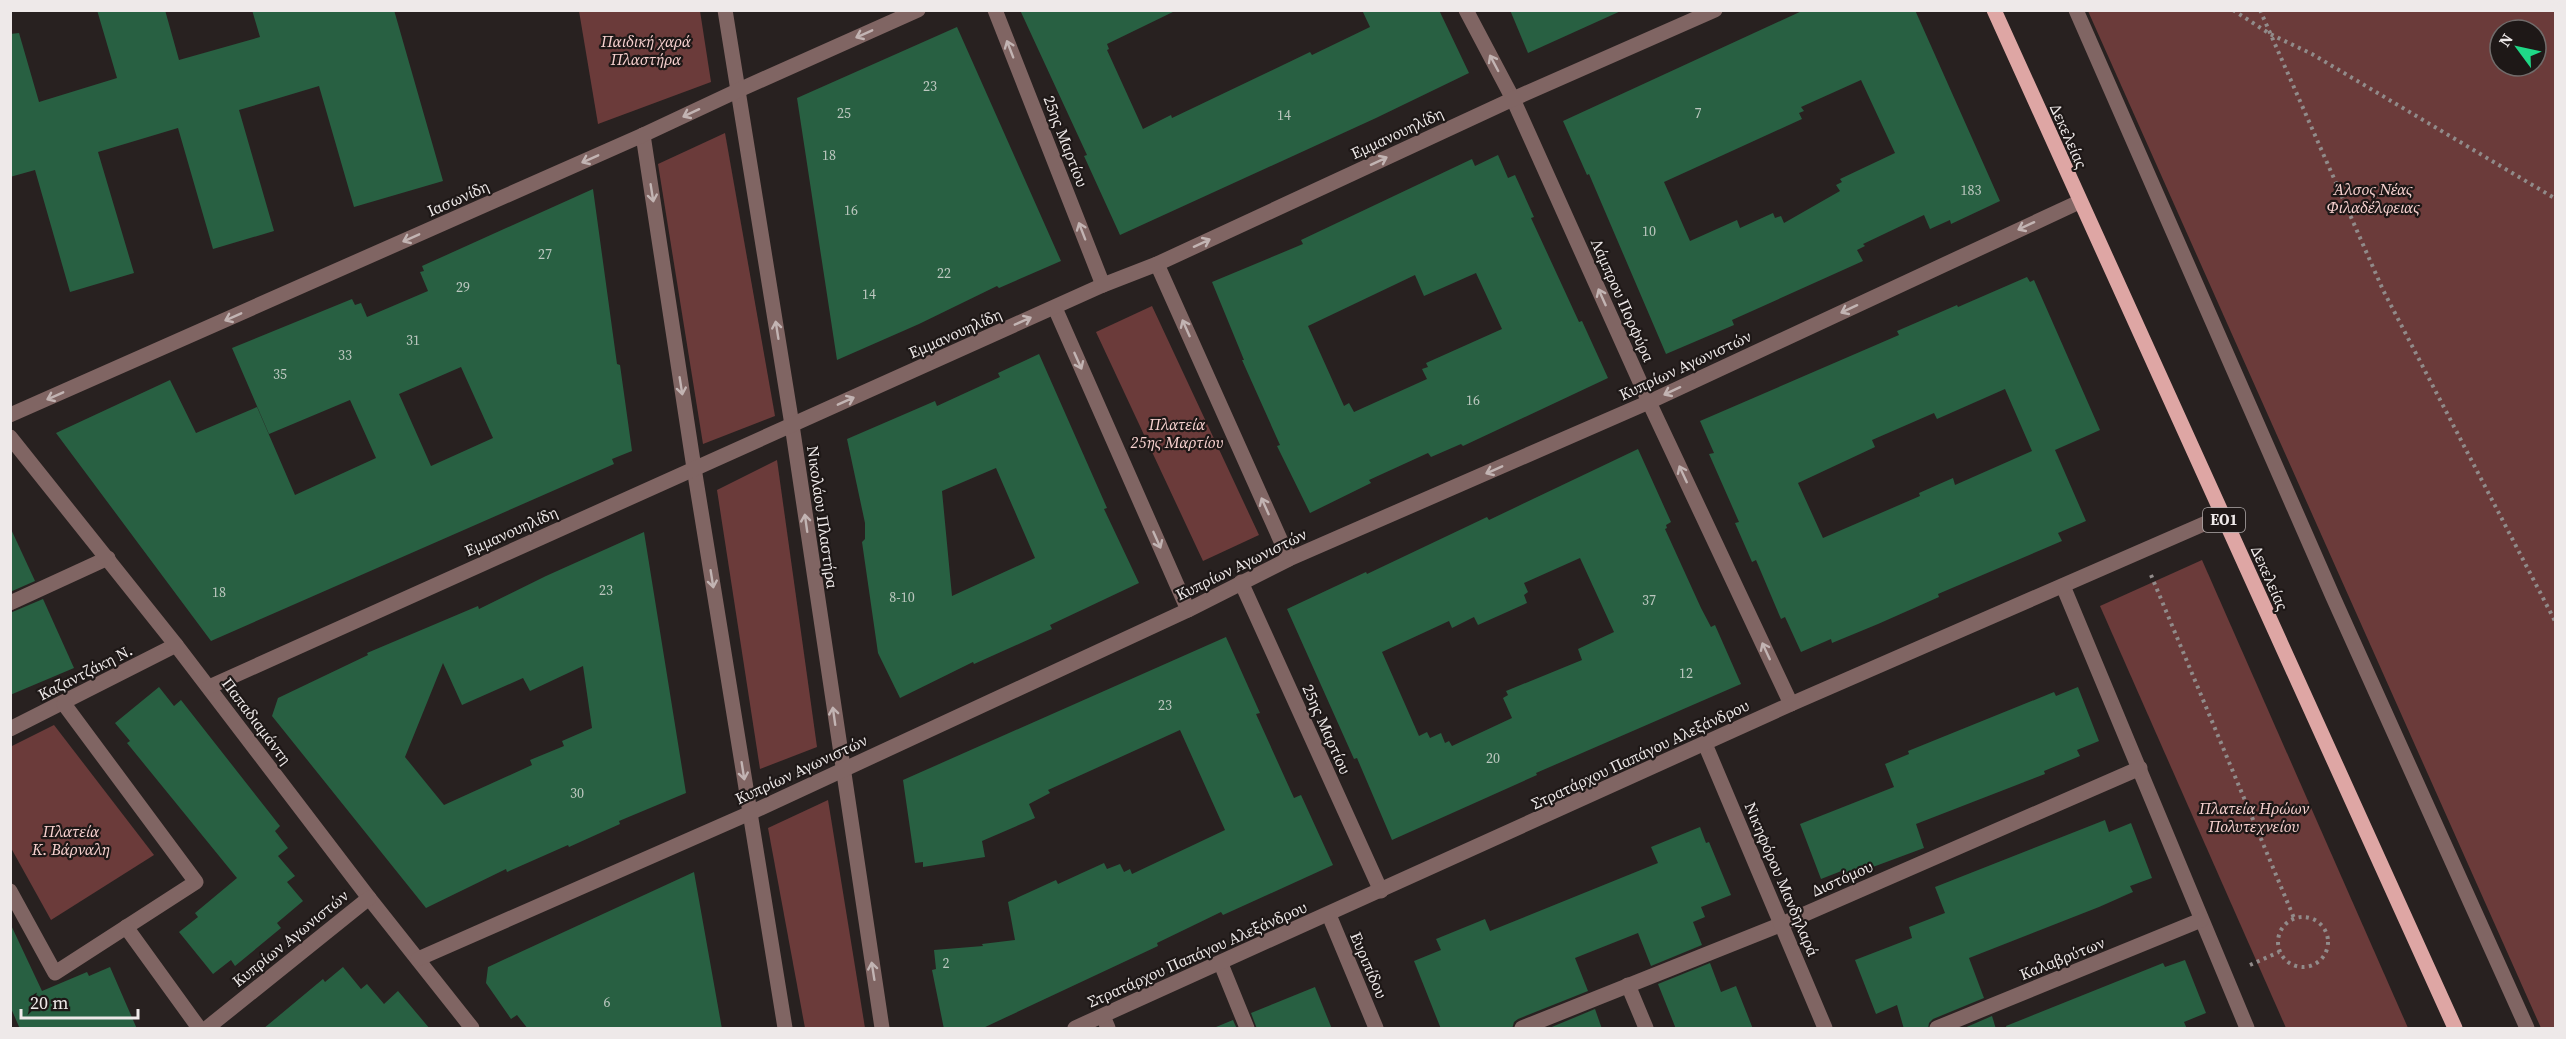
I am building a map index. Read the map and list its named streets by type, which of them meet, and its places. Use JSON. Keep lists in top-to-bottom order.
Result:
{
  "streets": {
    "main road": ["Δεκελείας", "ΕΟ1"],
    "street": [
      "Εμμανουηλίδη",
      "25ης Μαρτίου",
      "Ιασωνίδη",
      "Λάμπρου Πορφύρα",
      "Κυπρίων Αγωνιστών",
      "Νικολάου Πλαστήρα",
      "Καζαντζάκη Ν.",
      "Παπαδιαμάντη",
      "Στρατάρχου Παπάγου Αλεξάνδρου",
      "Διστόμου",
      "Νικηφόρου Μανδηλαρά",
      "Καλαβρύτων",
      "Ευριπίδου"
    ]
  },
  "crossings": [
    ["Εμμανουηλίδη", "25ης Μαρτίου"],
    ["Εμμανουηλίδη", "Λάμπρου Πορφύρα"],
    ["Εμμανουηλίδη", "Νικολάου Πλαστήρα"],
    ["Εμμανουηλίδη", "Παπαδιαμάντη"],
    ["Δεκελείας", "Κυπρίων Αγωνιστών"],
    ["Δεκελείας", "Στρατάρχου Παπάγου Αλεξάνδρου"],
    ["25ης Μαρτίου", "Κυπρίων Αγωνιστών"],
    ["25ης Μαρτίου", "Στρατάρχου Παπάγου Αλεξάνδρου"],
    ["Ιασωνίδη", "Νικολάου Πλαστήρα"],
    ["Λάμπρου Πορφύρα", "Κυπρίων Αγωνιστών"],
    ["Λάμπρου Πορφύρα", "Στρατάρχου Παπάγου Αλεξάνδρου"],
    ["Κυπρίων Αγωνιστών", "Νικολάου Πλαστήρα"],
    ["Κυπρίων Αγωνιστών", "Παπαδιαμάντη"],
    ["Καζαντζάκη Ν.", "Παπαδιαμάντη"],
    ["Στρατάρχου Παπάγου Αλεξάνδρου", "Νικηφόρου Μανδηλαρά"],
    ["Στρατάρχου Παπάγου Αλεξάνδρου", "Ευριπίδου"],
    ["Διστόμου", "Νικηφόρου Μανδηλαρά"]
  ],
  "one_way": [
    "Εμμανουηλίδη",
    "25ης Μαρτίου",
    "Ιασωνίδη",
    "Λάμπρου Πορφύρα",
    "Κυπρίων Αγωνιστών"
  ],
  "parks": [
    "Παιδική χαρά Πλαστήρα",
    "Άλσος Νέας Φιλαδέλφειας",
    "Πλατεία 25ης Μαρτίου",
    "Πλατεία Ηρώων Πολυτεχνείου",
    "Πλατεία Κ. Βάρναλη"
  ],
  "house_numbers": [
    "23",
    "25",
    "7",
    "14",
    "18",
    "183",
    "16",
    "10",
    "27",
    "22",
    "29",
    "14",
    "31",
    "33",
    "35",
    "16",
    "23",
    "18",
    "8-10",
    "37",
    "12",
    "23",
    "20",
    "30",
    "2",
    "6"
  ],
  "scale_bar": "20 m",
  "north": "top left"
}
